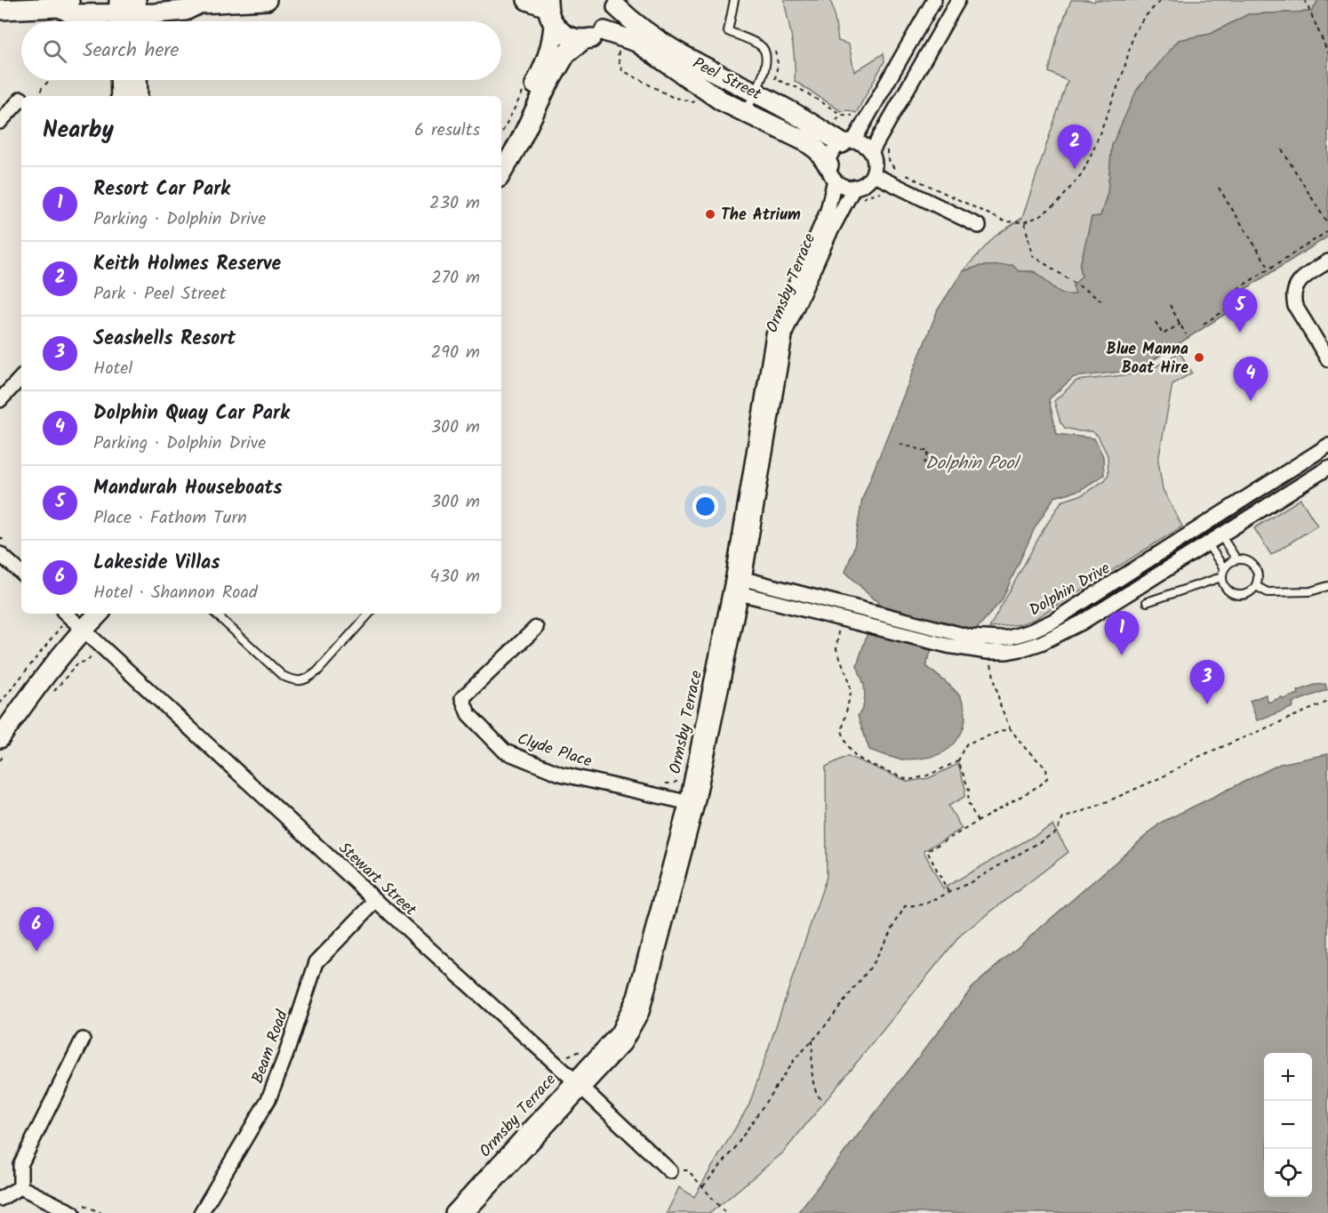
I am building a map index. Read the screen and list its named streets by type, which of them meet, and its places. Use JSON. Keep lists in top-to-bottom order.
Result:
{
  "streets": {
    "main road": ["Peel Street"],
    "street": [
      "Ormsby Terrace",
      "Dolphin Drive",
      "Clyde Place",
      "Stewart Street",
      "Beam Road"
    ]
  },
  "crossings": [
    ["Peel Street", "Ormsby Terrace"],
    ["Ormsby Terrace", "Dolphin Drive"],
    ["Ormsby Terrace", "Clyde Place"],
    ["Ormsby Terrace", "Stewart Street"],
    ["Stewart Street", "Beam Road"]
  ],
  "water": ["Dolphin Pool"],
  "places": ["The Atrium", "Blue Manna Boat Hire"],
  "page": {
    "search": "Search here",
    "heading": ["Nearby", "6 results"],
    "pins": [
      "2",
      "5",
      "4",
      "1",
      "3",
      "6"
    ],
    "list": [
      {
        "mark": "1",
        "name": "Resort Car Park",
        "note": "Parking · Dolphin Drive",
        "value": "230 m"
      },
      {
        "mark": "2",
        "name": "Keith Holmes Reserve",
        "note": "Park · Peel Street",
        "value": "270 m"
      },
      {
        "mark": "3",
        "name": "Seashells Resort",
        "note": "Hotel",
        "value": "290 m"
      },
      {
        "mark": "4",
        "name": "Dolphin Quay Car Park",
        "note": "Parking · Dolphin Drive",
        "value": "300 m"
      },
      {
        "mark": "5",
        "name": "Mandurah Houseboats",
        "note": "Place · Fathom Turn",
        "value": "300 m"
      },
      {
        "mark": "6",
        "name": "Lakeside Villas",
        "note": "Hotel · Shannon Road",
        "value": "430 m"
      }
    ],
    "map_buttons": ["+", "−"]
  }
}
